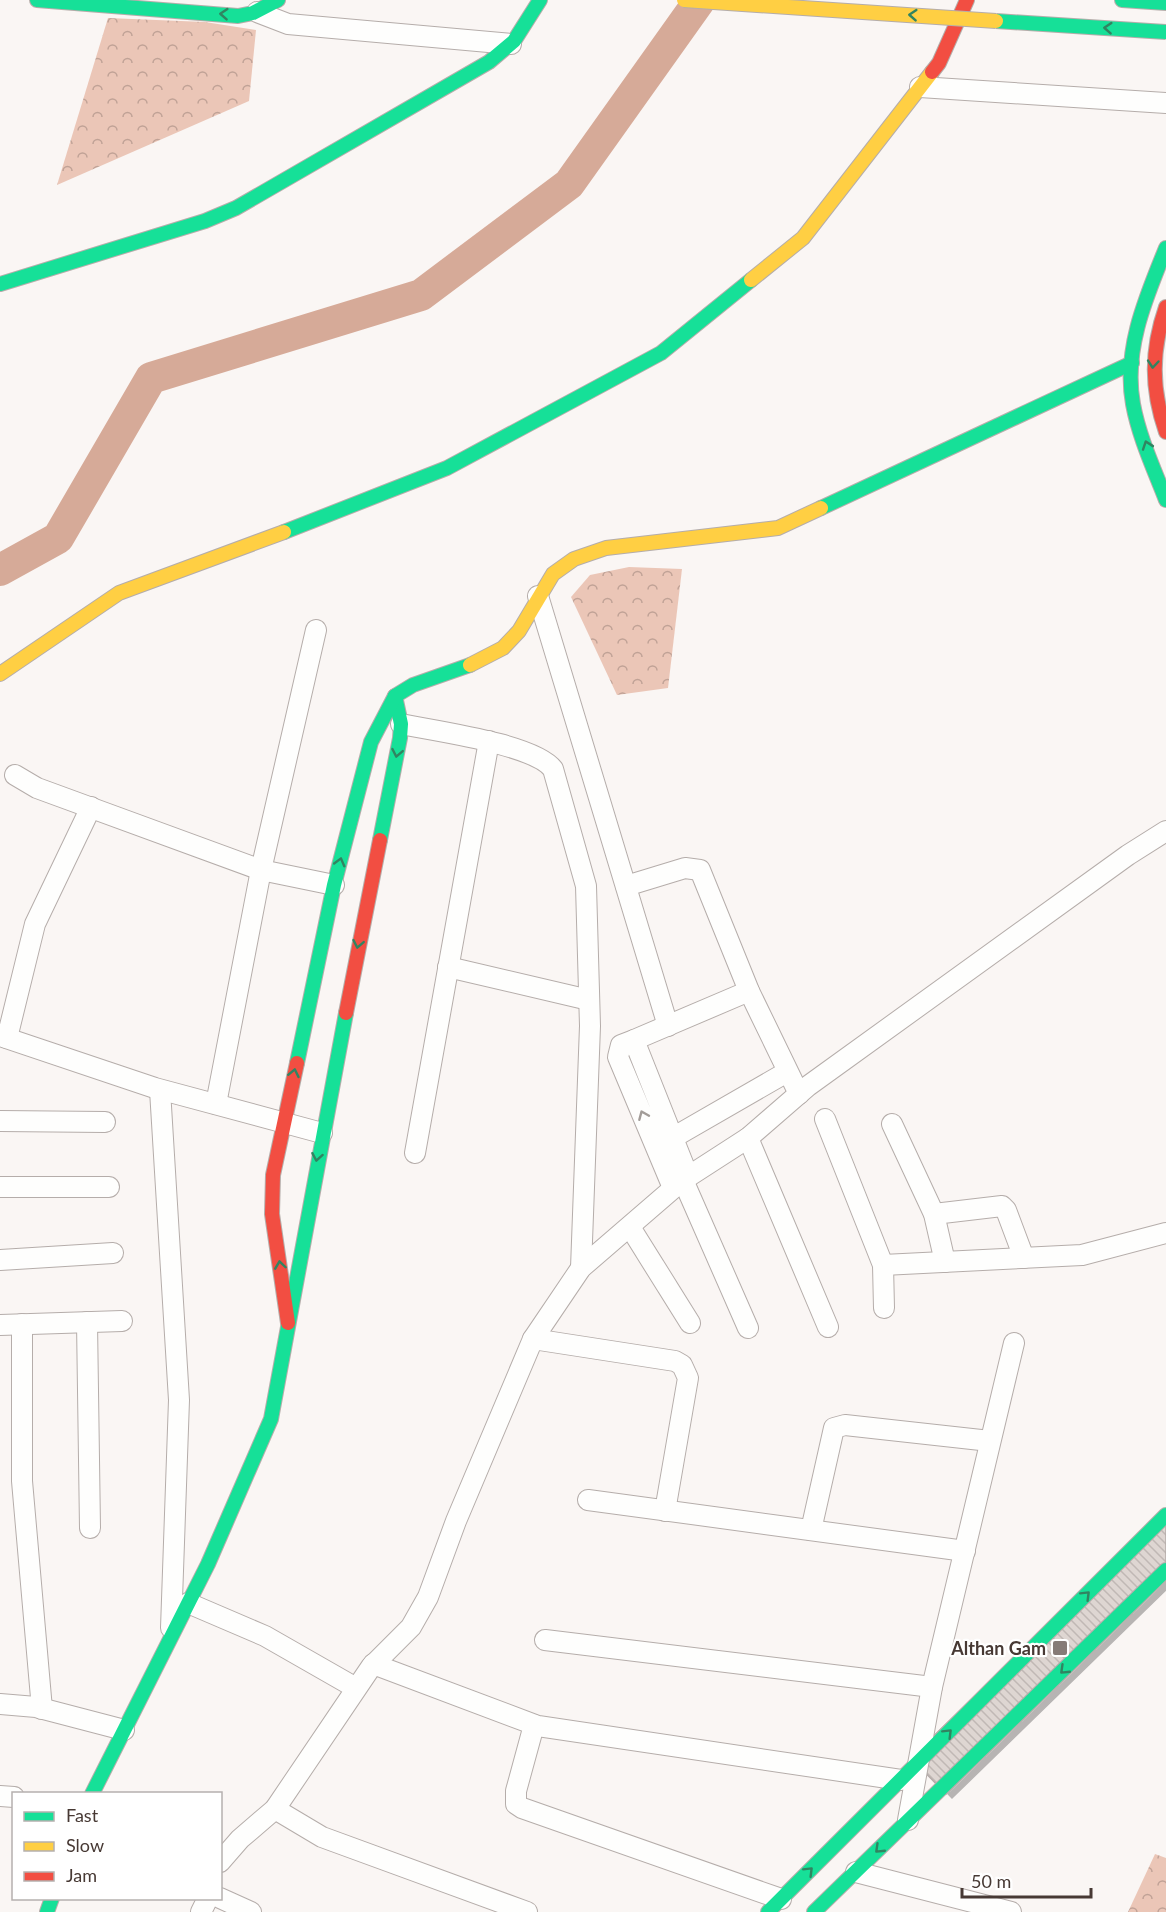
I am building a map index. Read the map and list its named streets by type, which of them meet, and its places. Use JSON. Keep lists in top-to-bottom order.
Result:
{
  "places": {
    "transit": ["Althan Gam"]
  },
  "legend": ["Fast", "Slow", "Jam"],
  "scale_bar": "50 m"
}
